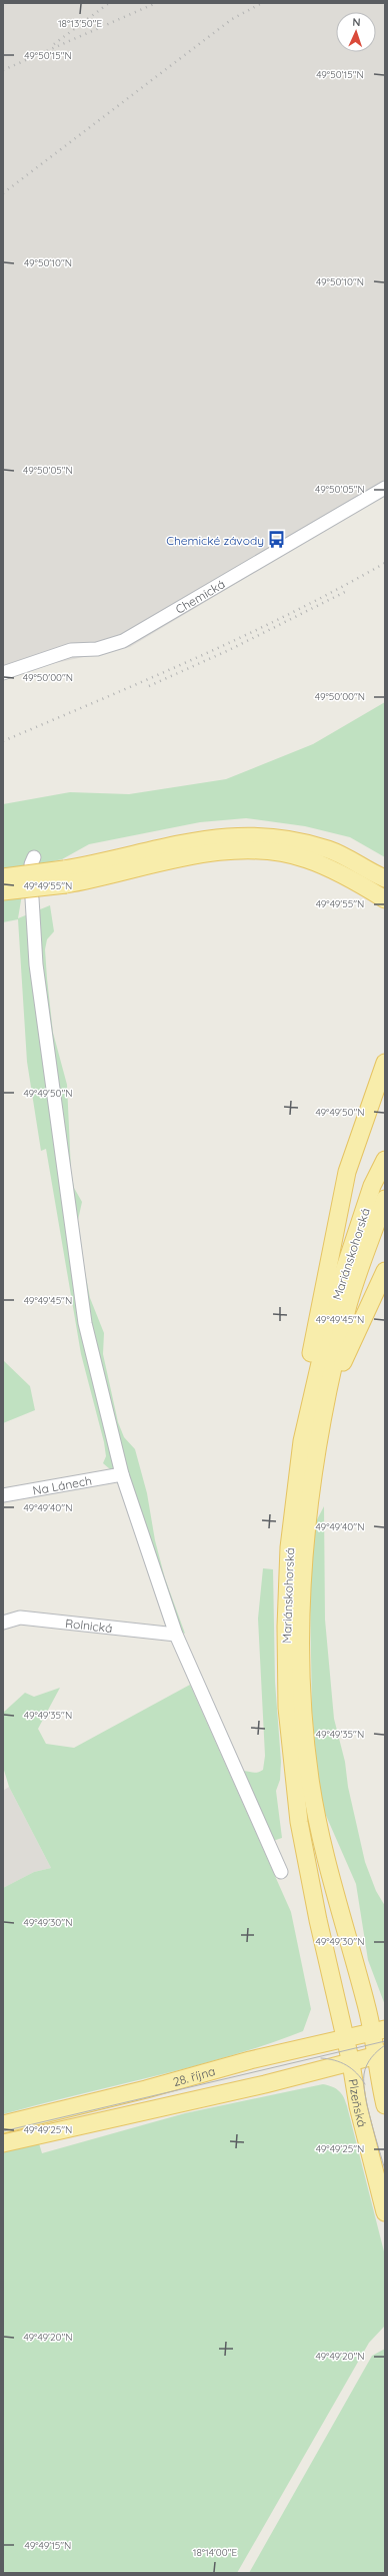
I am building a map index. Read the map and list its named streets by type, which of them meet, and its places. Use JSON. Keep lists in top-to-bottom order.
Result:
{
  "streets": {
    "main road": ["Mariánskohorská", "28. října", "Plzeňská"],
    "street": ["Chemická", "Na Lánech", "Rolnická"]
  },
  "crossings": [
    ["Mariánskohorská", "28. října"],
    ["Mariánskohorská", "Plzeňská"],
    ["28. října", "Plzeňská"]
  ],
  "places": {
    "bus stop": ["Chemické závody"]
  },
  "north": "top",
  "coordinates": [
    "18°13'50\"E",
    "49°50'15\"N",
    "49°50'10\"N",
    "49°50'05\"N",
    "49°50'00\"N",
    "49°49'55\"N",
    "49°49'50\"N",
    "49°49'45\"N",
    "49°49'40\"N",
    "49°49'35\"N",
    "49°49'30\"N",
    "49°49'25\"N",
    "49°49'20\"N",
    "49°49'15\"N",
    "18°14'00\"E"
  ]
}
